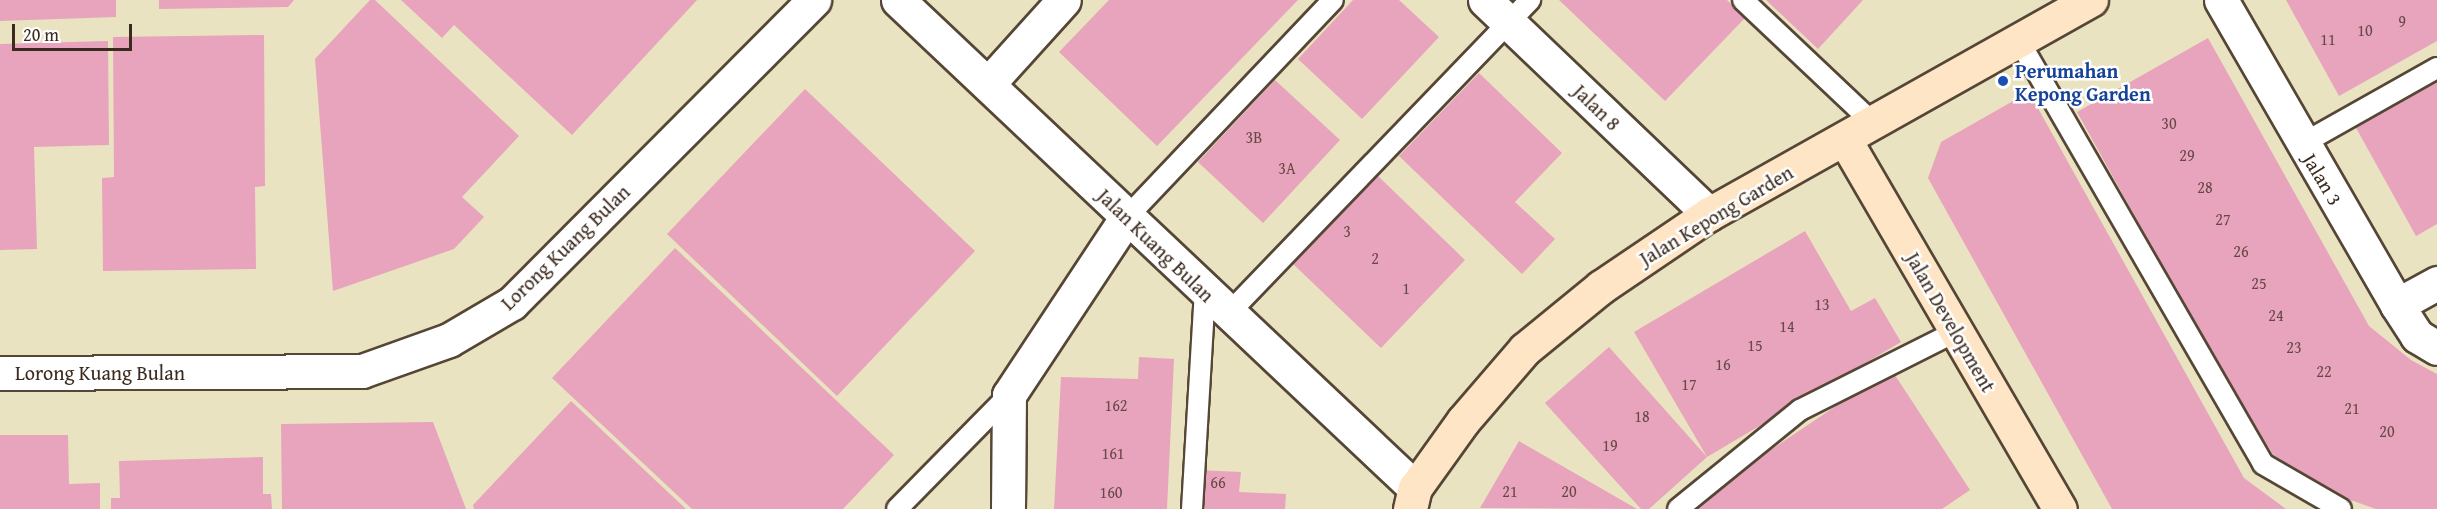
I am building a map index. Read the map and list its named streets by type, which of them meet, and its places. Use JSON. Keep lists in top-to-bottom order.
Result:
{
  "streets": {
    "street": [
      "Jalan 8",
      "Jalan 3",
      "Jalan Kepong Garden",
      "Jalan Kuang Bulan",
      "Lorong Kuang Bulan",
      "Jalan Development"
    ]
  },
  "crossings": [
    ["Jalan 8", "Jalan Kepong Garden"],
    ["Jalan Kepong Garden", "Jalan Kuang Bulan"],
    ["Jalan Kepong Garden", "Jalan Development"]
  ],
  "places": ["Perumahan Kepong Garden"],
  "house_numbers": [
    "9",
    "10",
    "11",
    "30",
    "3B",
    "29",
    "3A",
    "28",
    "27",
    "3",
    "26",
    "2",
    "25",
    "1",
    "13",
    "24",
    "14",
    "15",
    "23",
    "16",
    "22",
    "17",
    "162",
    "21",
    "18",
    "20",
    "19",
    "161",
    "66",
    "21",
    "20",
    "160"
  ],
  "scale_bar": "20 m"
}
